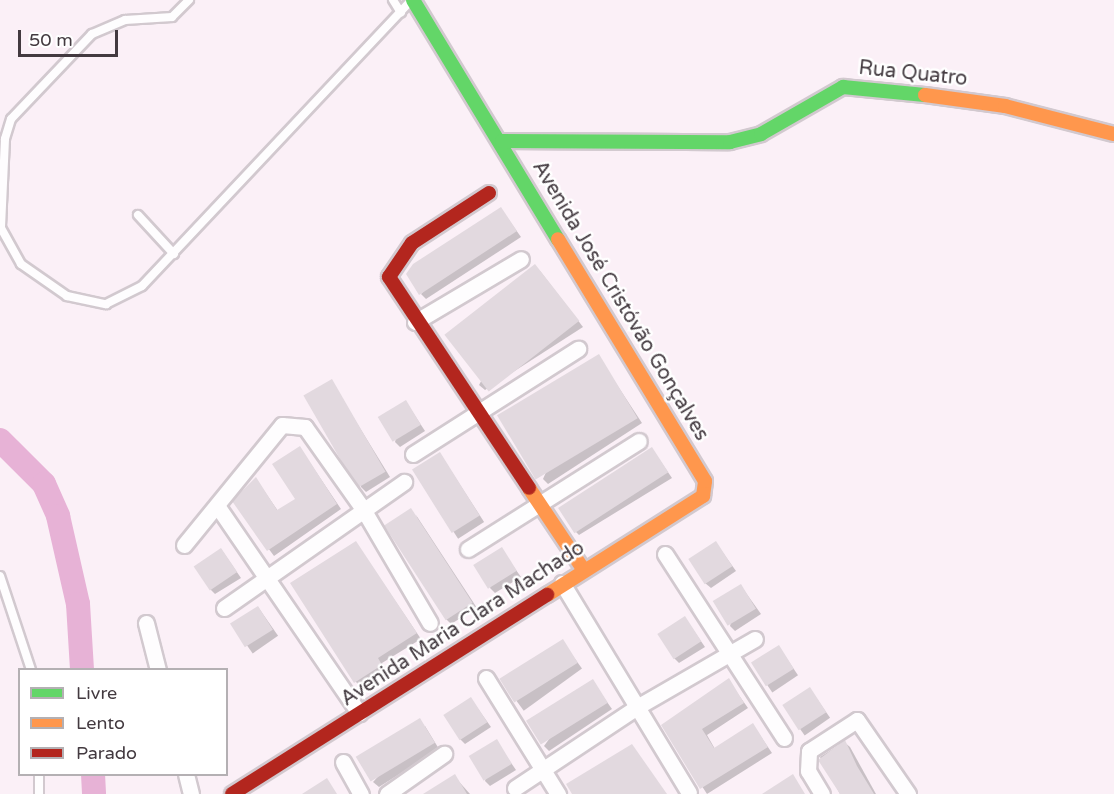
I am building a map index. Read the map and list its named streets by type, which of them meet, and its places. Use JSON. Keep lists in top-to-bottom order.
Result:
{
  "streets": {
    "street": ["Rua Quatro", "Avenida José Cristóvão Gonçalves", "Avenida Maria Clara Machado"]
  },
  "crossings": [
    ["Rua Quatro", "Avenida José Cristóvão Gonçalves"],
    ["Avenida José Cristóvão Gonçalves", "Avenida Maria Clara Machado"]
  ],
  "legend": ["Livre", "Lento", "Parado"],
  "scale_bar": "50 m"
}
